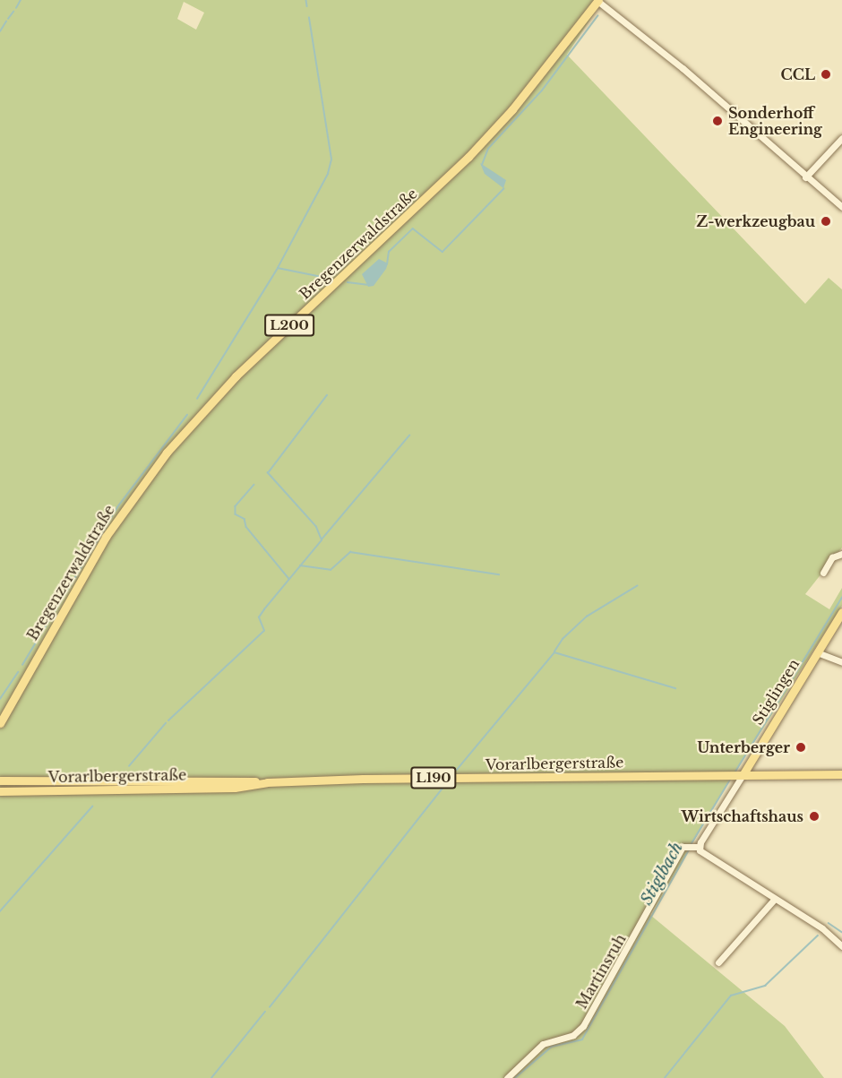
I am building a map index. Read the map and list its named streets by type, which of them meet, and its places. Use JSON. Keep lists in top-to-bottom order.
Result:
{
  "streets": {
    "main road": [
      "Bregenzerwaldstraße",
      "L200",
      "Stiglingen",
      "Vorarlbergerstraße",
      "L190"
    ],
    "street": ["Martinsruh"]
  },
  "crossings": [
    ["Stiglingen", "Vorarlbergerstraße"]
  ],
  "water": ["Stiglbach"],
  "places": [
    "CCL",
    "Sonderhoff Engineering",
    "Z-werkzeugbau",
    "Unterberger",
    "Wirtschaftshaus"
  ]
}
